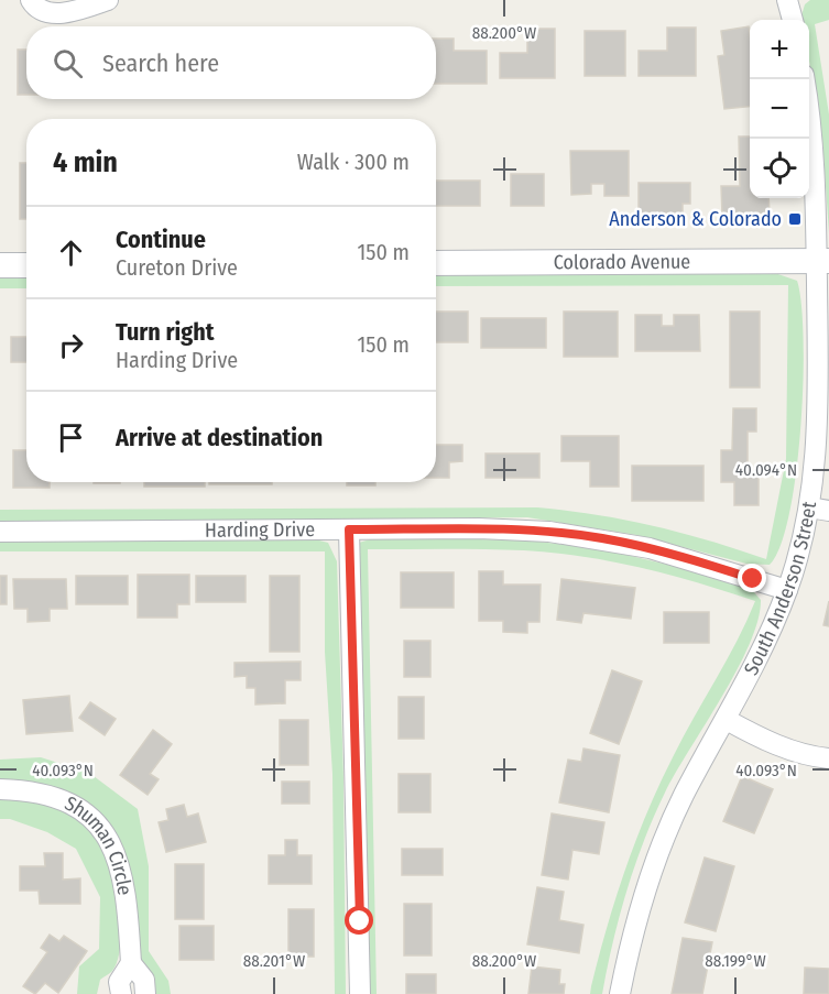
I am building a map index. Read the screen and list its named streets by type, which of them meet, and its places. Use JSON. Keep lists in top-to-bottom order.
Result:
{
  "streets": {
    "street": [
      "Colorado Avenue",
      "Harding Drive",
      "South Anderson Street",
      "Shuman Circle"
    ]
  },
  "crossings": [
    ["Colorado Avenue", "South Anderson Street"],
    ["Harding Drive", "South Anderson Street"]
  ],
  "places": {
    "transit": ["Anderson & Colorado"]
  },
  "page": {
    "map_buttons": ["+", "−"],
    "search": "Search here",
    "heading": ["4 min", "Walk · 300 m"],
    "list": [
      ["Continue", "Cureton Drive", "150 m"],
      ["Turn right", "Harding Drive", "150 m"],
      "Arrive at destination"
    ]
  },
  "coordinates": [
    "88.200°W",
    "40.094°N",
    "40.093°N",
    "88.201°W",
    "88.199°W"
  ]
}
